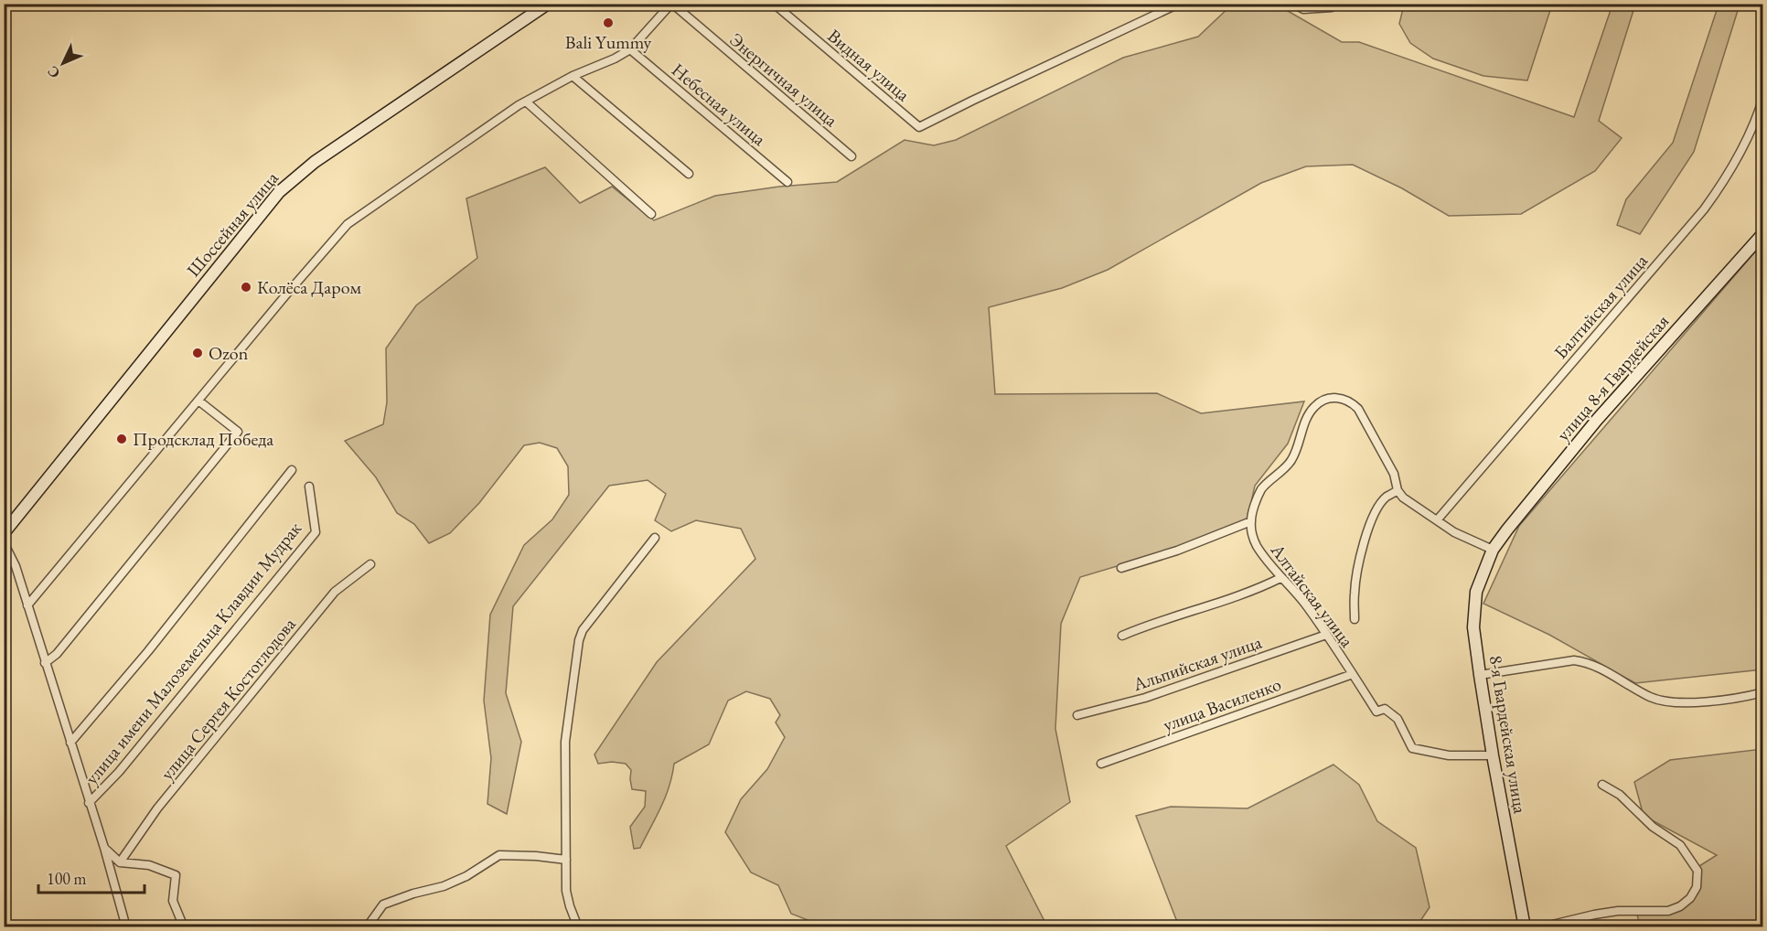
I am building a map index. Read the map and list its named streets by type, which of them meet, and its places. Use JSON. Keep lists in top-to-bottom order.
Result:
{
  "streets": {
    "street": [
      "Видная улица",
      "Энергичная улица",
      "Небесная улица",
      "Шоссейная улица",
      "Балтийская улица",
      "улица 8-я Гвардейская",
      "Алтайская улица",
      "улица имени Малоземельца Клавдии Мудрак",
      "Альпийская улица",
      "улица Сергея Костоглодова",
      "улица Василенко",
      "8-я Гвардейская улица"
    ]
  },
  "crossings": [
    ["улица 8-я Гвардейская", "8-я Гвардейская улица"],
    ["Алтайская улица", "Альпийская улица"],
    ["Алтайская улица", "улица Василенко"],
    ["Алтайская улица", "8-я Гвардейская улица"]
  ],
  "places": [
    "Bali Yummy",
    "Колёса Даром",
    "Ozon",
    "Продсклад Победа"
  ],
  "scale_bar": "100 m",
  "north": "bottom left"
}
